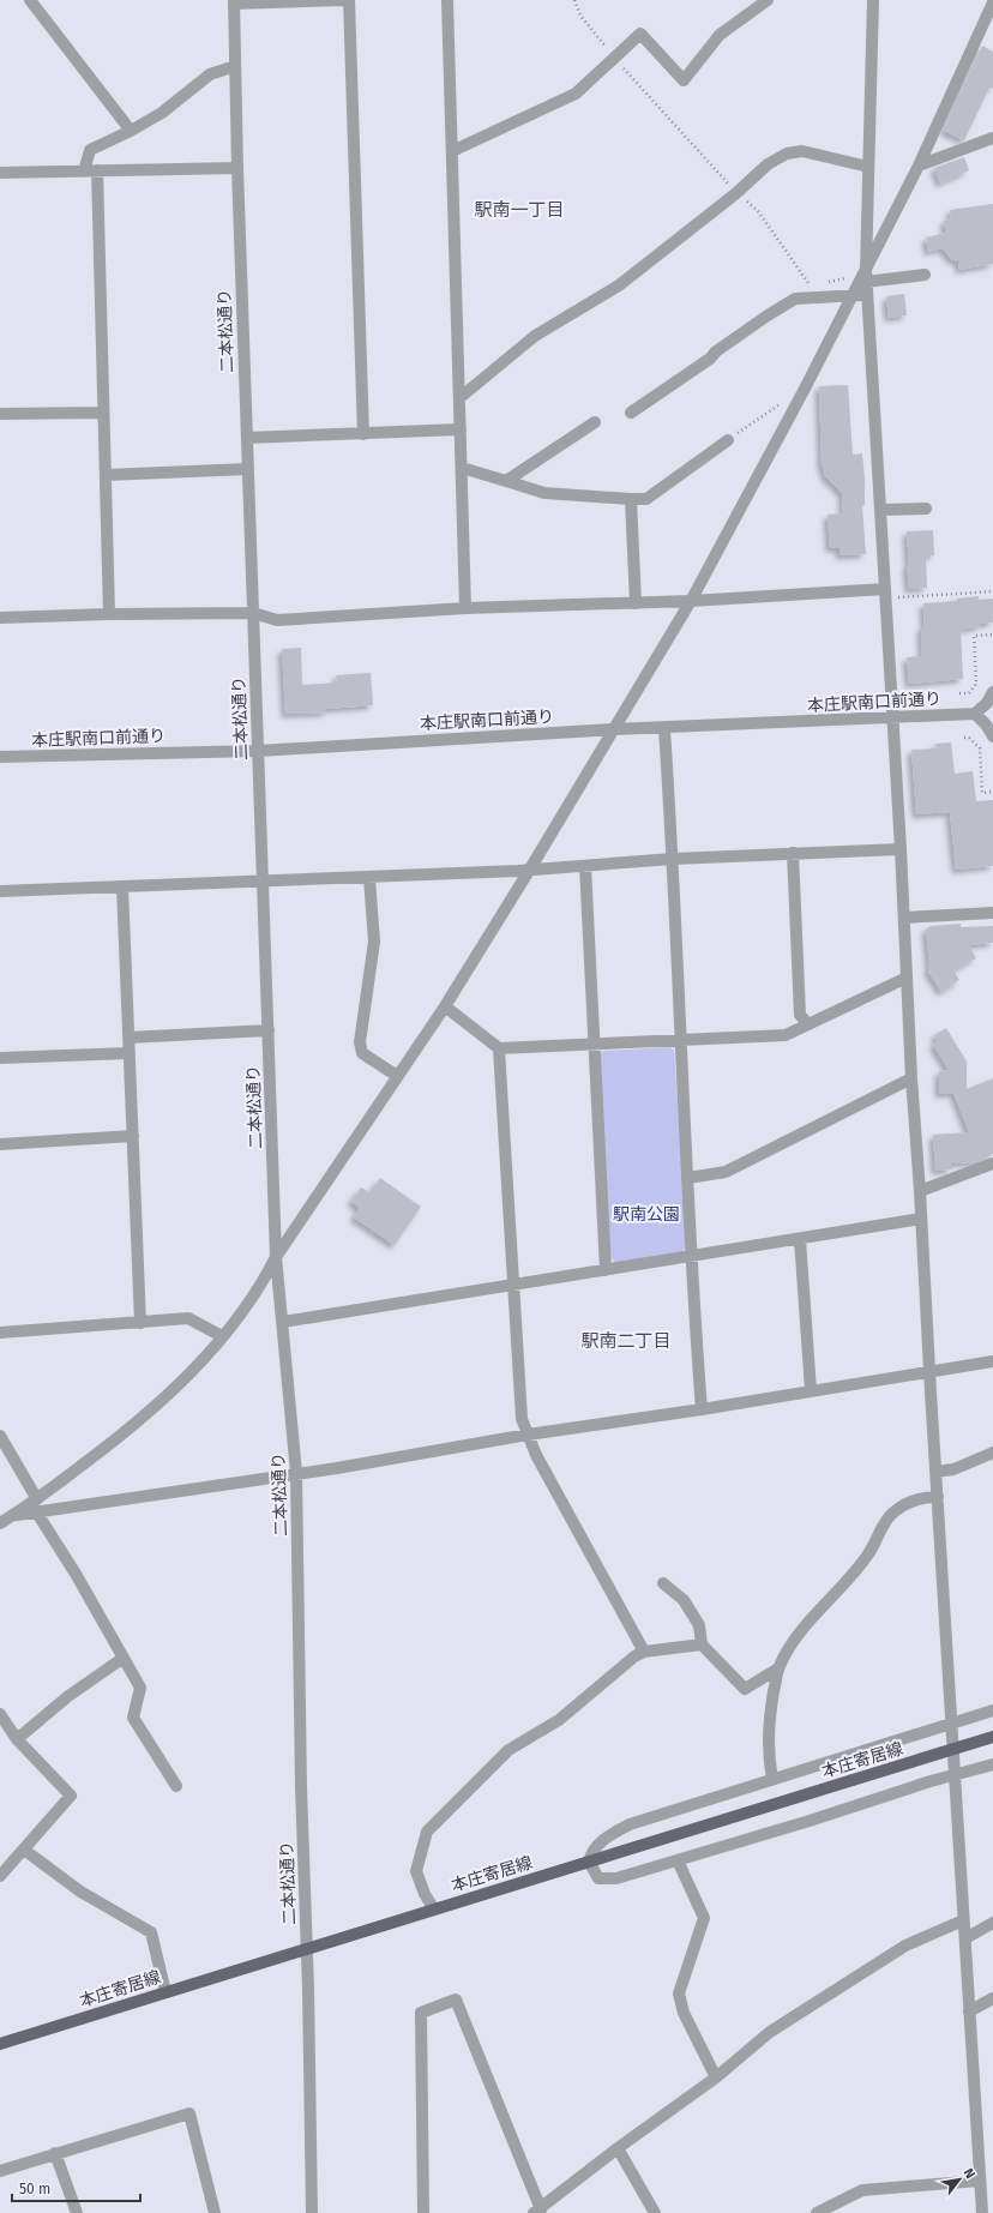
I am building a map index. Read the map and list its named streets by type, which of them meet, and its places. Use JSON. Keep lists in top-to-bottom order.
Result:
{
  "streets": {
    "main road": ["本庄寄居線"],
    "street": ["二本松通り", "本庄駅南口前通り"]
  },
  "crossings": [
    ["二本松通り", "本庄駅南口前通り"],
    ["二本松通り", "本庄寄居線"]
  ],
  "districts": ["駅南一丁目", "駅南二丁目"],
  "parks": ["駅南公園"],
  "scale_bar": "50 m",
  "north": "top right"
}
